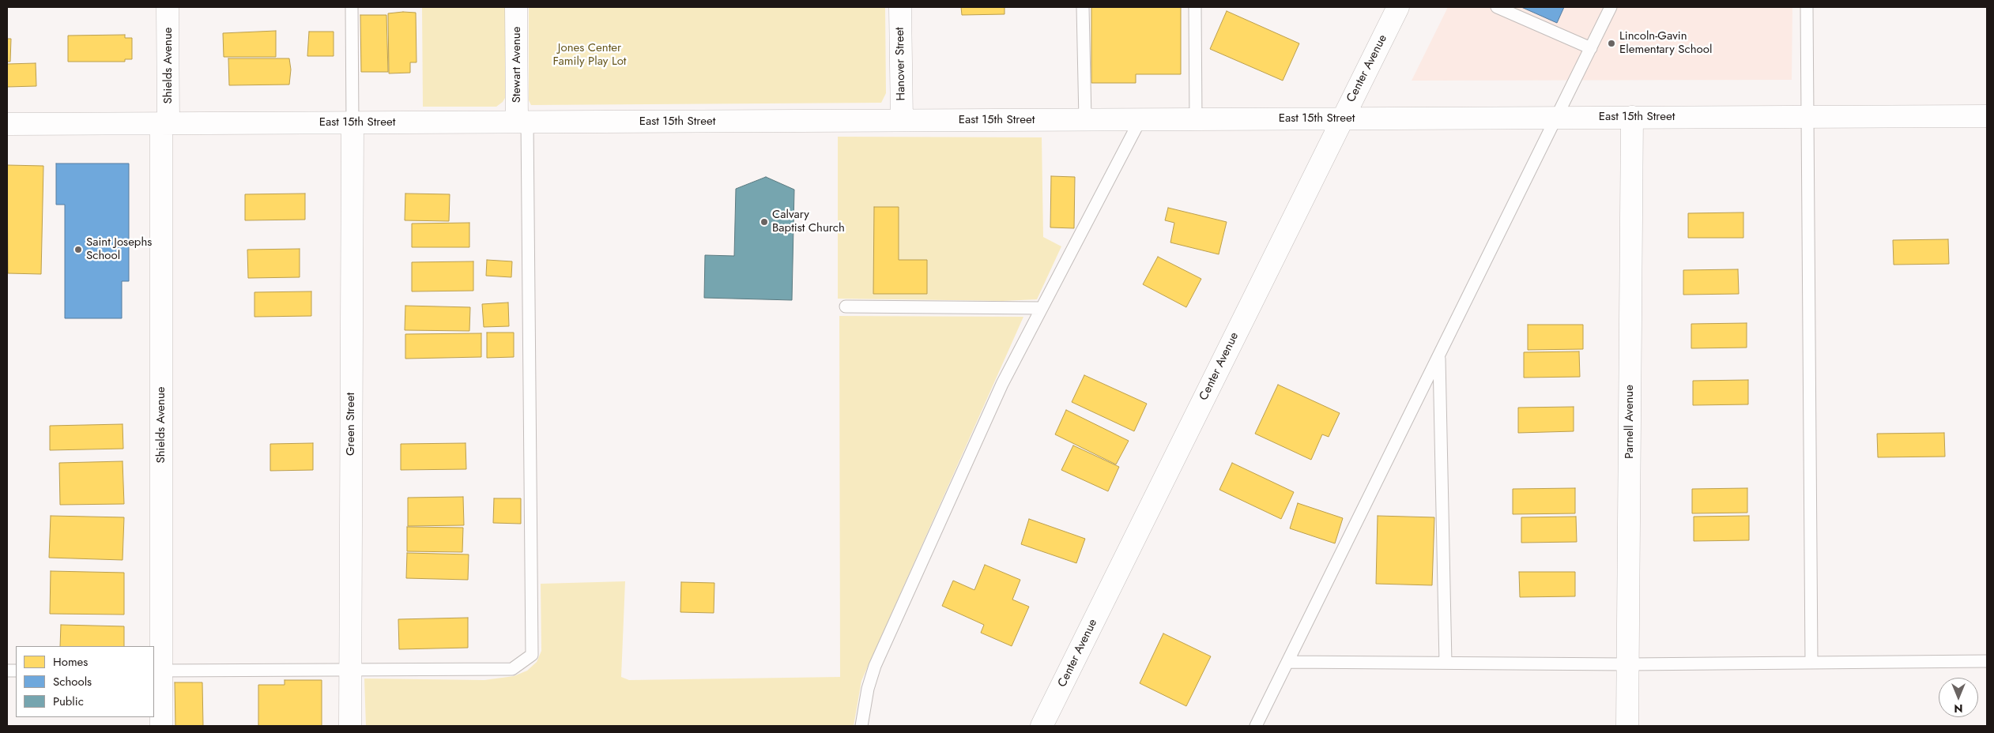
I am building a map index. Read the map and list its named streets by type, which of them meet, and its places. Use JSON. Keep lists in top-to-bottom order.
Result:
{
  "streets": {
    "street": [
      "Hanover Street",
      "Stewart Avenue",
      "Shields Avenue",
      "Center Avenue",
      "East 15th Street",
      "Parnell Avenue",
      "Green Street"
    ]
  },
  "crossings": [
    ["Hanover Street", "East 15th Street"],
    ["Stewart Avenue", "East 15th Street"],
    ["Shields Avenue", "East 15th Street"],
    ["Center Avenue", "East 15th Street"],
    ["East 15th Street", "Parnell Avenue"],
    ["East 15th Street", "Green Street"]
  ],
  "parks": ["Jones Center Family Play Lot"],
  "places": ["Lincoln-Gavin Elementary School", "Calvary Baptist Church", "Saint Josephs School"],
  "legend": ["Homes", "Schools", "Public"],
  "north": "bottom"
}
